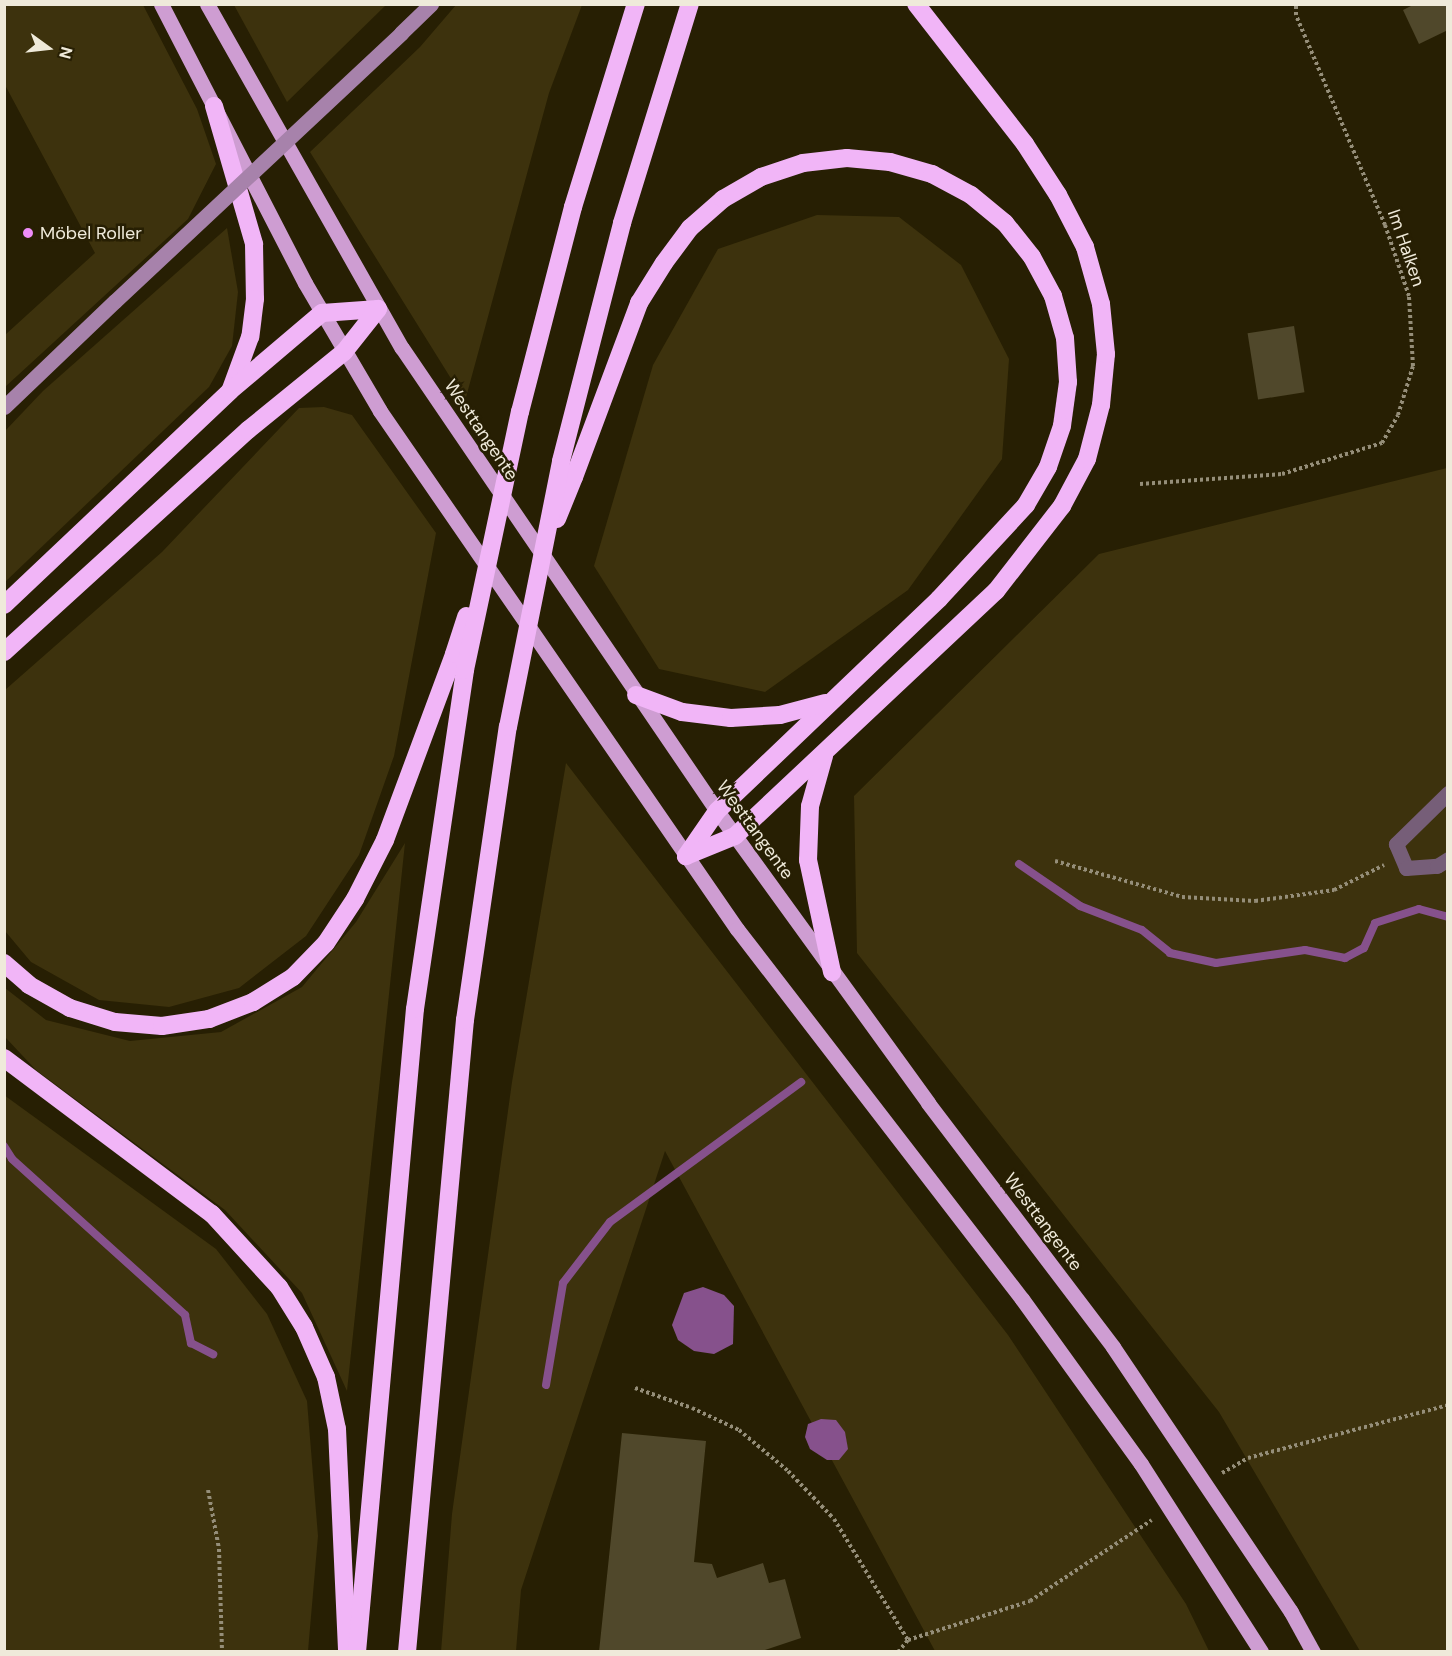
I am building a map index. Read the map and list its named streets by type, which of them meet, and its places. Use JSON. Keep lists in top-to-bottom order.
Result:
{
  "streets": {
    "main road": ["Westtangente"],
    "path": ["Im Halken"]
  },
  "places": ["Möbel Roller"],
  "north": "right"
}
